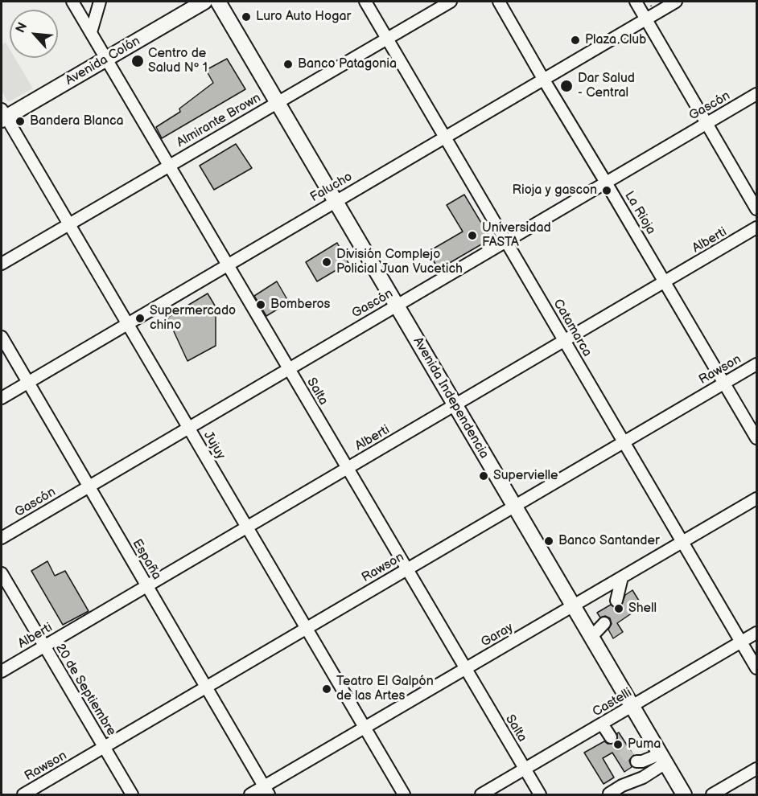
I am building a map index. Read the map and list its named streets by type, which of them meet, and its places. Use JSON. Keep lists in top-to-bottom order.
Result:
{
  "streets": {
    "main road": ["Avenida Colón", "Avenida Independencia"],
    "street": [
      "Gascón",
      "Almirante Brown",
      "Falucho",
      "La Rioja",
      "Alberti",
      "Catamarca",
      "Rawson",
      "Salta",
      "Jujuy",
      "España",
      "Garay",
      "20 de Septiembre",
      "Castelli"
    ]
  },
  "crossings": [
    ["Avenida Colón", "Salta"],
    ["Avenida Colón", "Jujuy"],
    ["Gascón", "La Rioja"],
    ["Gascón", "Catamarca"],
    ["Gascón", "Salta"],
    ["Gascón", "Avenida Independencia"],
    ["Gascón", "Jujuy"],
    ["Gascón", "España"],
    ["Almirante Brown", "Catamarca"],
    ["Almirante Brown", "Salta"],
    ["Almirante Brown", "Avenida Independencia"],
    ["Almirante Brown", "Jujuy"],
    ["Falucho", "La Rioja"],
    ["Falucho", "Catamarca"],
    ["Falucho", "Salta"],
    ["Falucho", "Avenida Independencia"],
    ["Falucho", "Jujuy"],
    ["Falucho", "España"],
    ["La Rioja", "Alberti"],
    ["La Rioja", "Rawson"],
    ["Alberti", "Catamarca"],
    ["Alberti", "Salta"],
    ["Alberti", "Avenida Independencia"],
    ["Alberti", "Jujuy"],
    ["Alberti", "España"],
    ["Alberti", "20 de Septiembre"],
    ["Catamarca", "Rawson"],
    ["Catamarca", "Garay"],
    ["Catamarca", "Castelli"],
    ["Rawson", "Salta"],
    ["Rawson", "Avenida Independencia"],
    ["Rawson", "Jujuy"],
    ["Rawson", "España"],
    ["Rawson", "20 de Septiembre"],
    ["Salta", "Garay"],
    ["Salta", "Castelli"],
    ["Avenida Independencia", "Garay"],
    ["Avenida Independencia", "Castelli"],
    ["Jujuy", "Garay"],
    ["España", "Garay"]
  ],
  "places": [
    "Luro Auto Hogar",
    "Plaza Club",
    "Centro de Salud Nº 1",
    "Banco Patagonia",
    "Dar Salud - Central",
    "Bandera Blanca",
    "Rioja y gascon",
    "Universidad FASTA",
    "División Complejo Policial Juan Vucetich",
    "Bomberos",
    "Supermercado chino",
    "Supervielle",
    "Banco Santander",
    "Shell",
    "Teatro El Galpón de las Artes",
    "Puma"
  ],
  "north": "top left"
}
